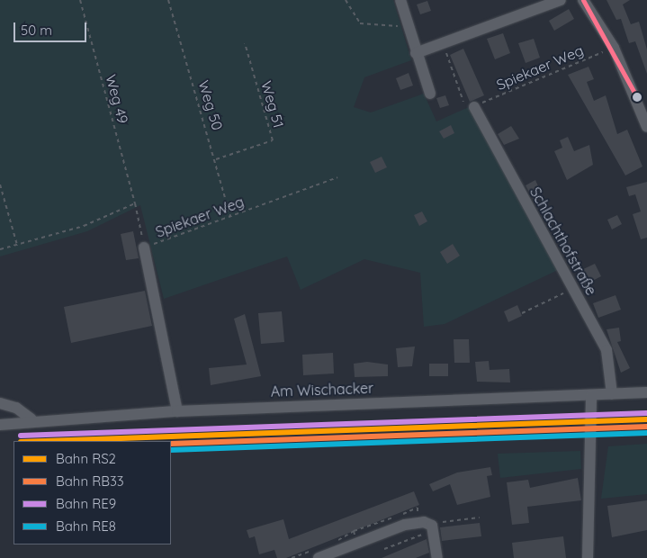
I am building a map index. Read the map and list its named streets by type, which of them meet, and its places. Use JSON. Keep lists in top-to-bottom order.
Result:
{
  "streets": {
    "street": ["Schlachthofstraße", "Am Wischacker"],
    "path": [
      "Spiekaer Weg",
      "Weg 49",
      "Weg 51",
      "Weg 50"
    ]
  },
  "crossings": [
    ["Spiekaer Weg", "Weg 49"],
    ["Spiekaer Weg", "Weg 50"],
    ["Spiekaer Weg", "Schlachthofstraße"],
    ["Weg 51", "Weg 50"],
    ["Schlachthofstraße", "Am Wischacker"]
  ],
  "lines": [
    "rail line RE9",
    "rail line RS2",
    "rail line RB33",
    "rail line RE8"
  ],
  "legend": [
    "Bahn RS2",
    "Bahn RB33",
    "Bahn RE9",
    "Bahn RE8"
  ],
  "scale_bar": "50 m"
}
